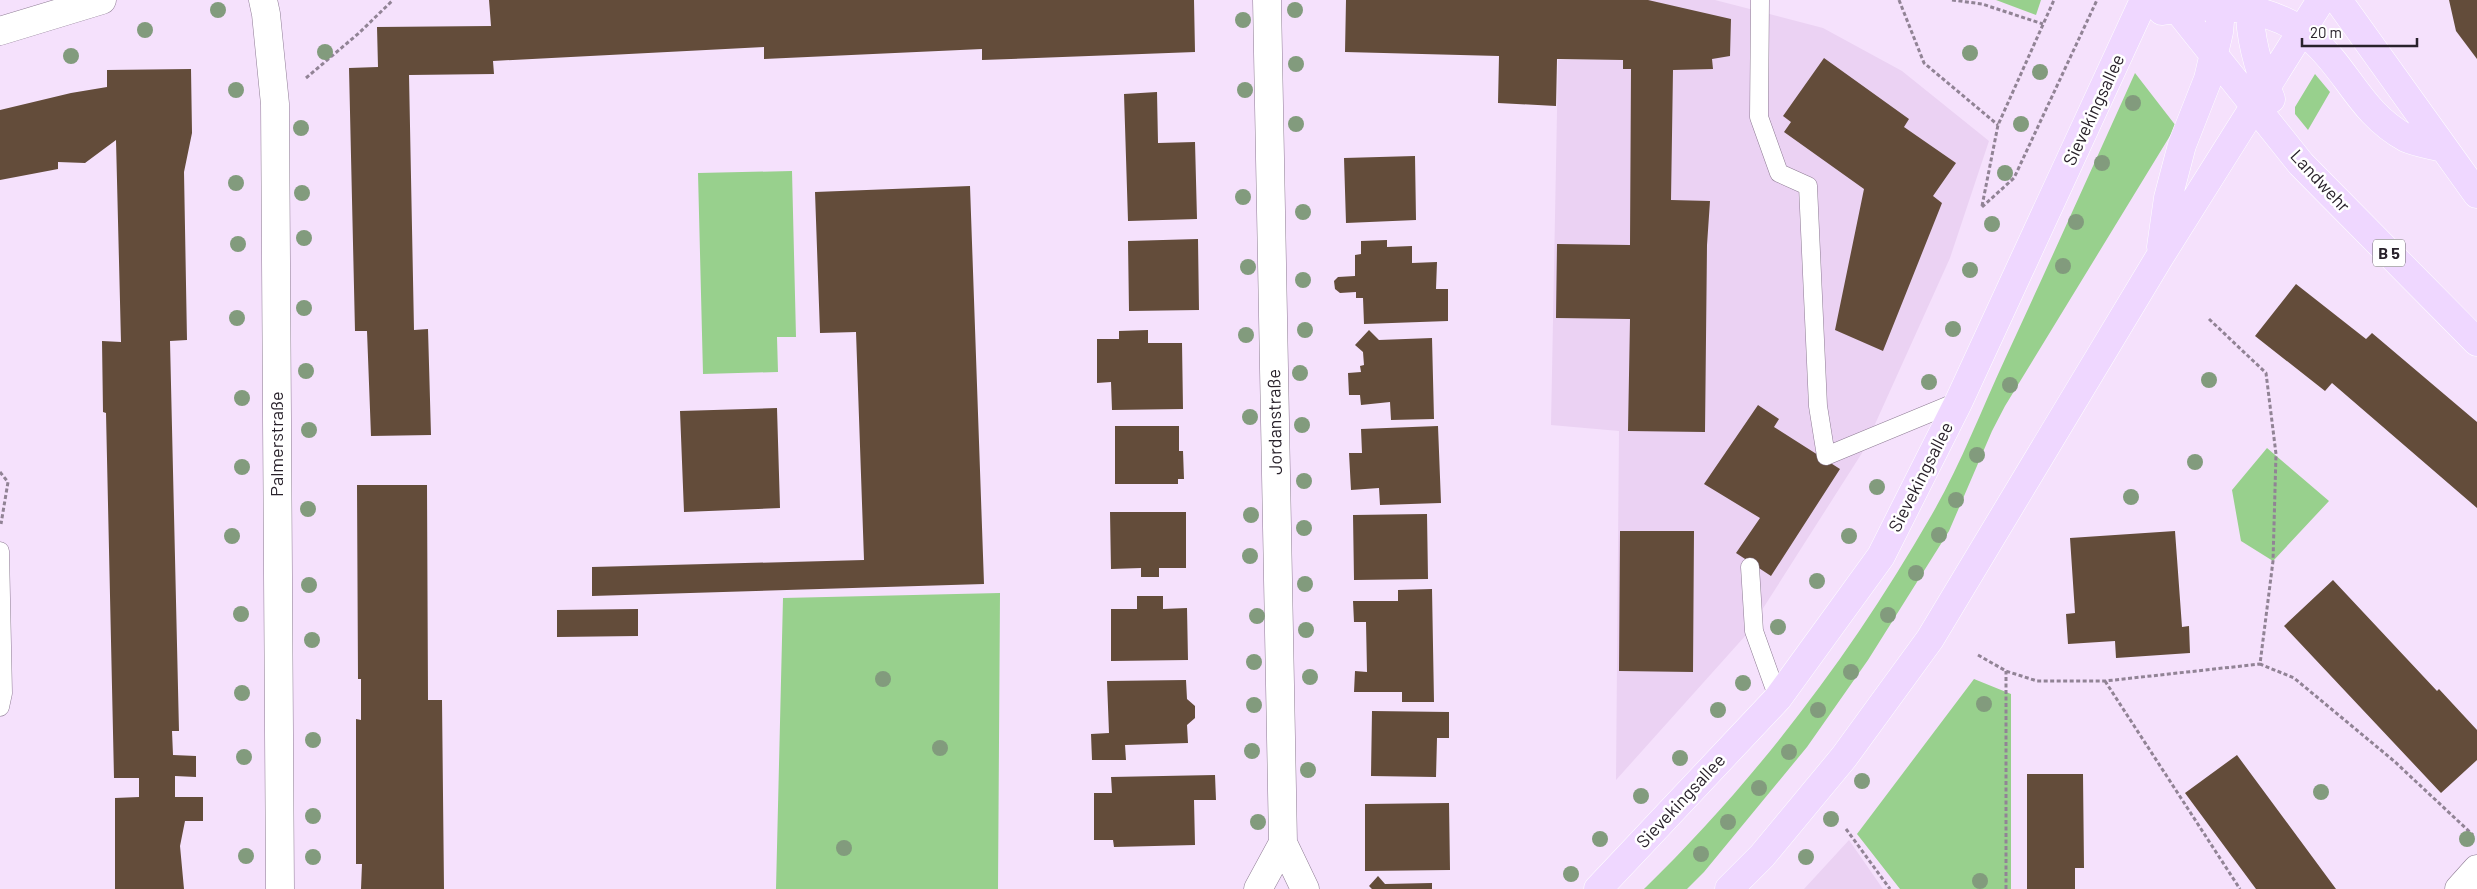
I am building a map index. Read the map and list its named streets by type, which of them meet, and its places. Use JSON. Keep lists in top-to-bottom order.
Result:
{
  "streets": {
    "main road": ["Sievekingsallee", "Landwehr", "B 5"],
    "street": ["Jordanstraße", "Palmerstraße"]
  },
  "scale_bar": "20 m"
}
